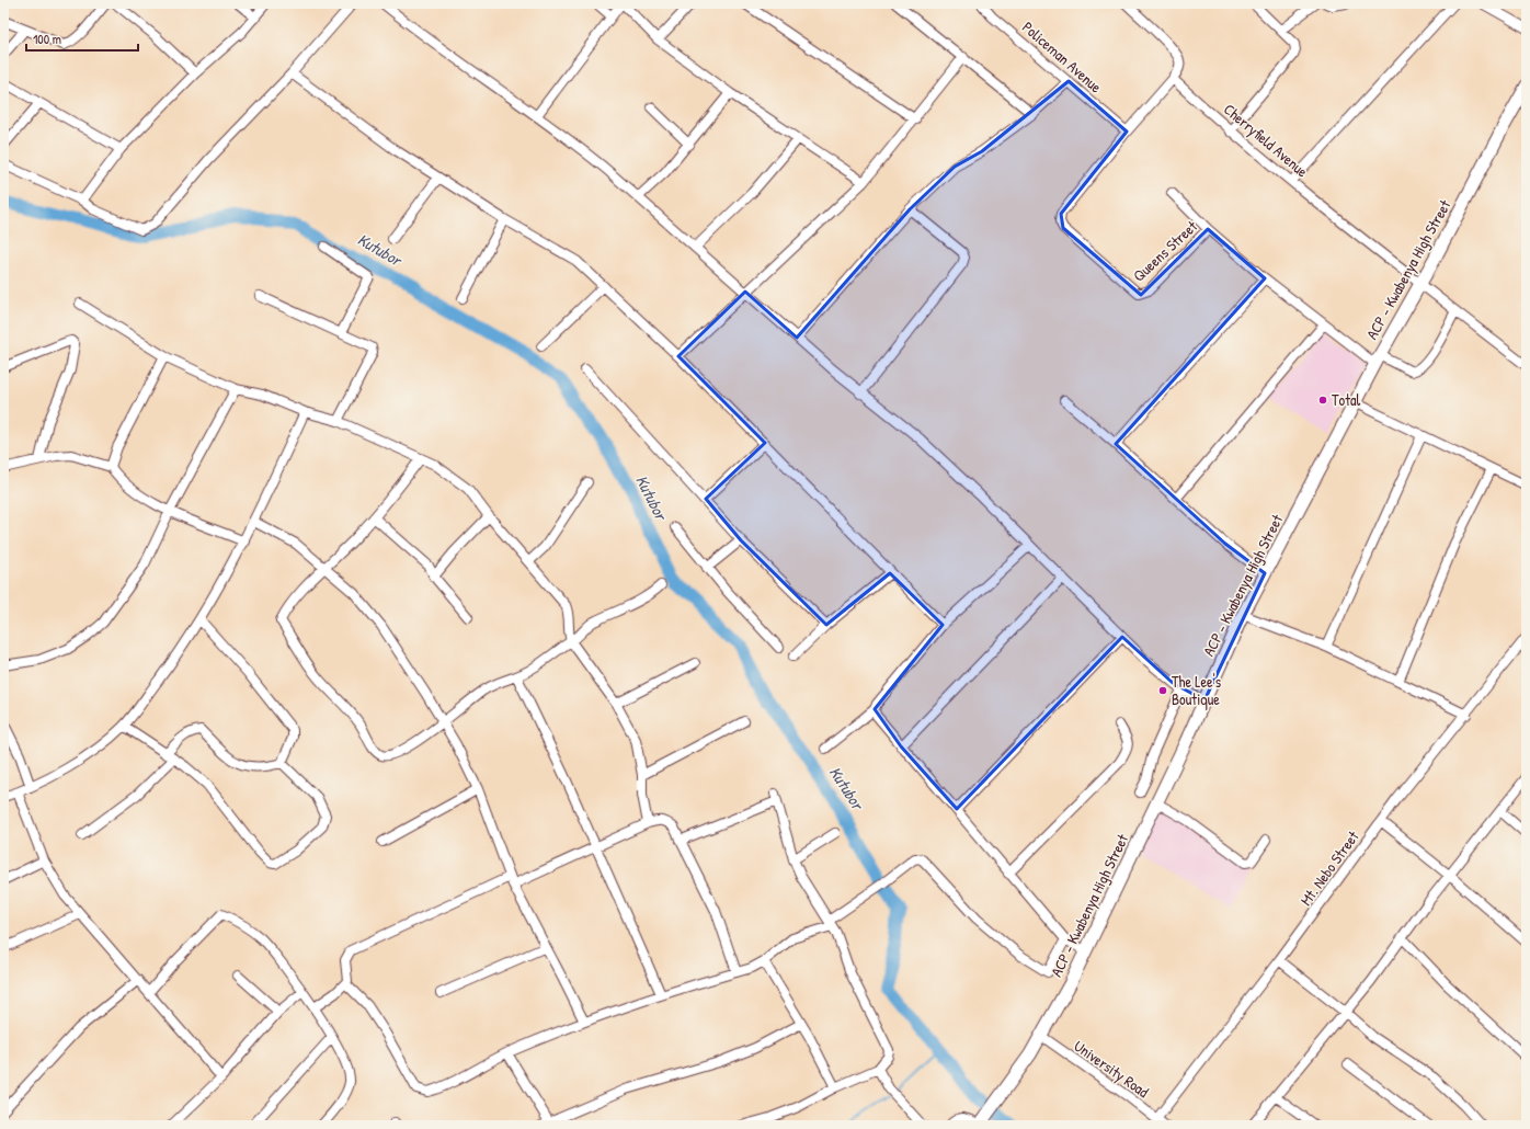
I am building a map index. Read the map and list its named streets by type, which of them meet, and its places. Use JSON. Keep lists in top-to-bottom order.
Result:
{
  "streets": {
    "main road": ["ACP - Kwabenya High Street"],
    "street": [
      "Policeman Avenue",
      "Cherryfield Avenue",
      "Queens Street",
      "Mt. Nebo Street",
      "University Road"
    ]
  },
  "crossings": [
    ["Policeman Avenue", "Queens Street"],
    ["Cherryfield Avenue", "Queens Street"],
    ["Cherryfield Avenue", "ACP - Kwabenya High Street"],
    ["Queens Street", "ACP - Kwabenya High Street"],
    ["ACP - Kwabenya High Street", "University Road"],
    ["Mt. Nebo Street", "University Road"]
  ],
  "water": ["Kutubor"],
  "places": ["Total", "The Lee's Boutique"],
  "scale_bar": "100 m"
}
